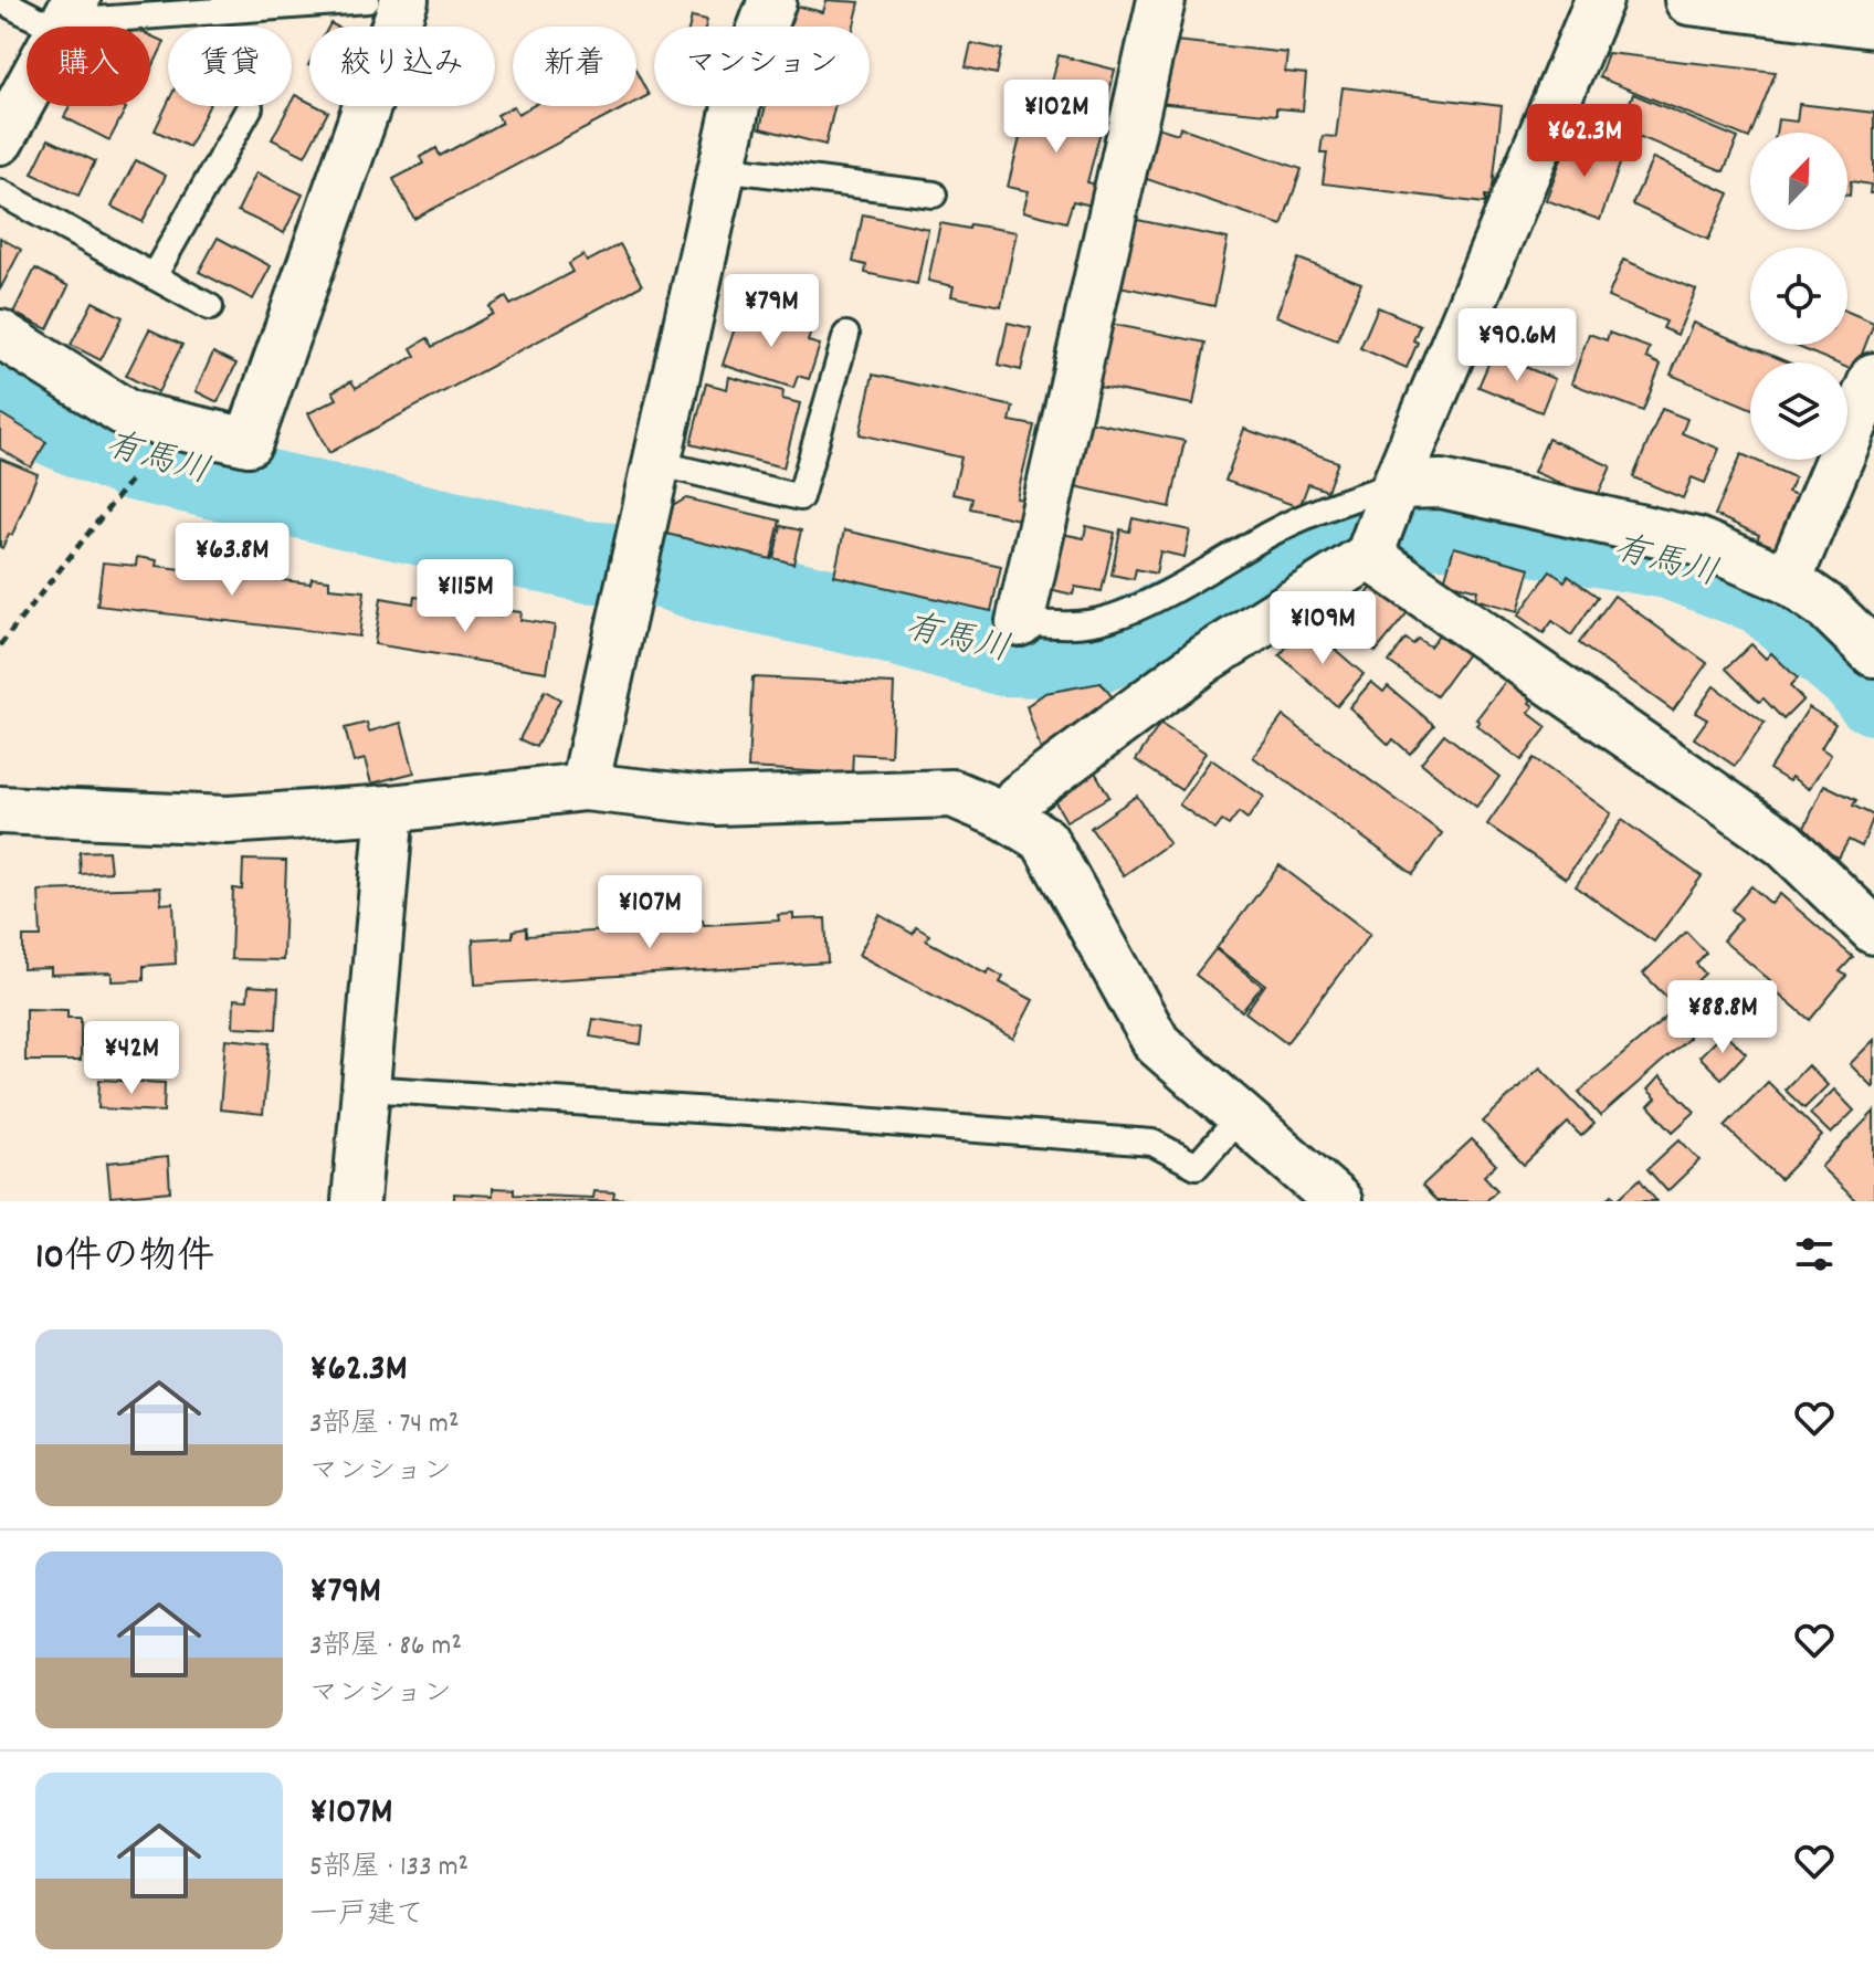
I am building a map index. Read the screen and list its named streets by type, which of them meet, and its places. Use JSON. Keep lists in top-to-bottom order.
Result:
{
  "water": ["有馬川"],
  "north": "top right",
  "page": {
    "chip": [
      "購入",
      "賃貸",
      "絞り込み",
      "新着",
      "マンション"
    ],
    "price": [
      "¥102M",
      "¥62.3M",
      "¥79M",
      "¥90.6M",
      "¥63.8M",
      "¥115M",
      "¥109M",
      "¥107M",
      "¥88.8M",
      "¥42M"
    ],
    "heading": "10件の物件",
    "list": [
      {
        "name": "¥62.3M",
        "note": "3部屋 · 74 m² · マンション"
      },
      {
        "name": "¥79M",
        "note": "3部屋 · 86 m² · マンション"
      },
      {
        "name": "¥107M",
        "note": "5部屋 · 133 m² · 一戸建て"
      }
    ]
  }
}
